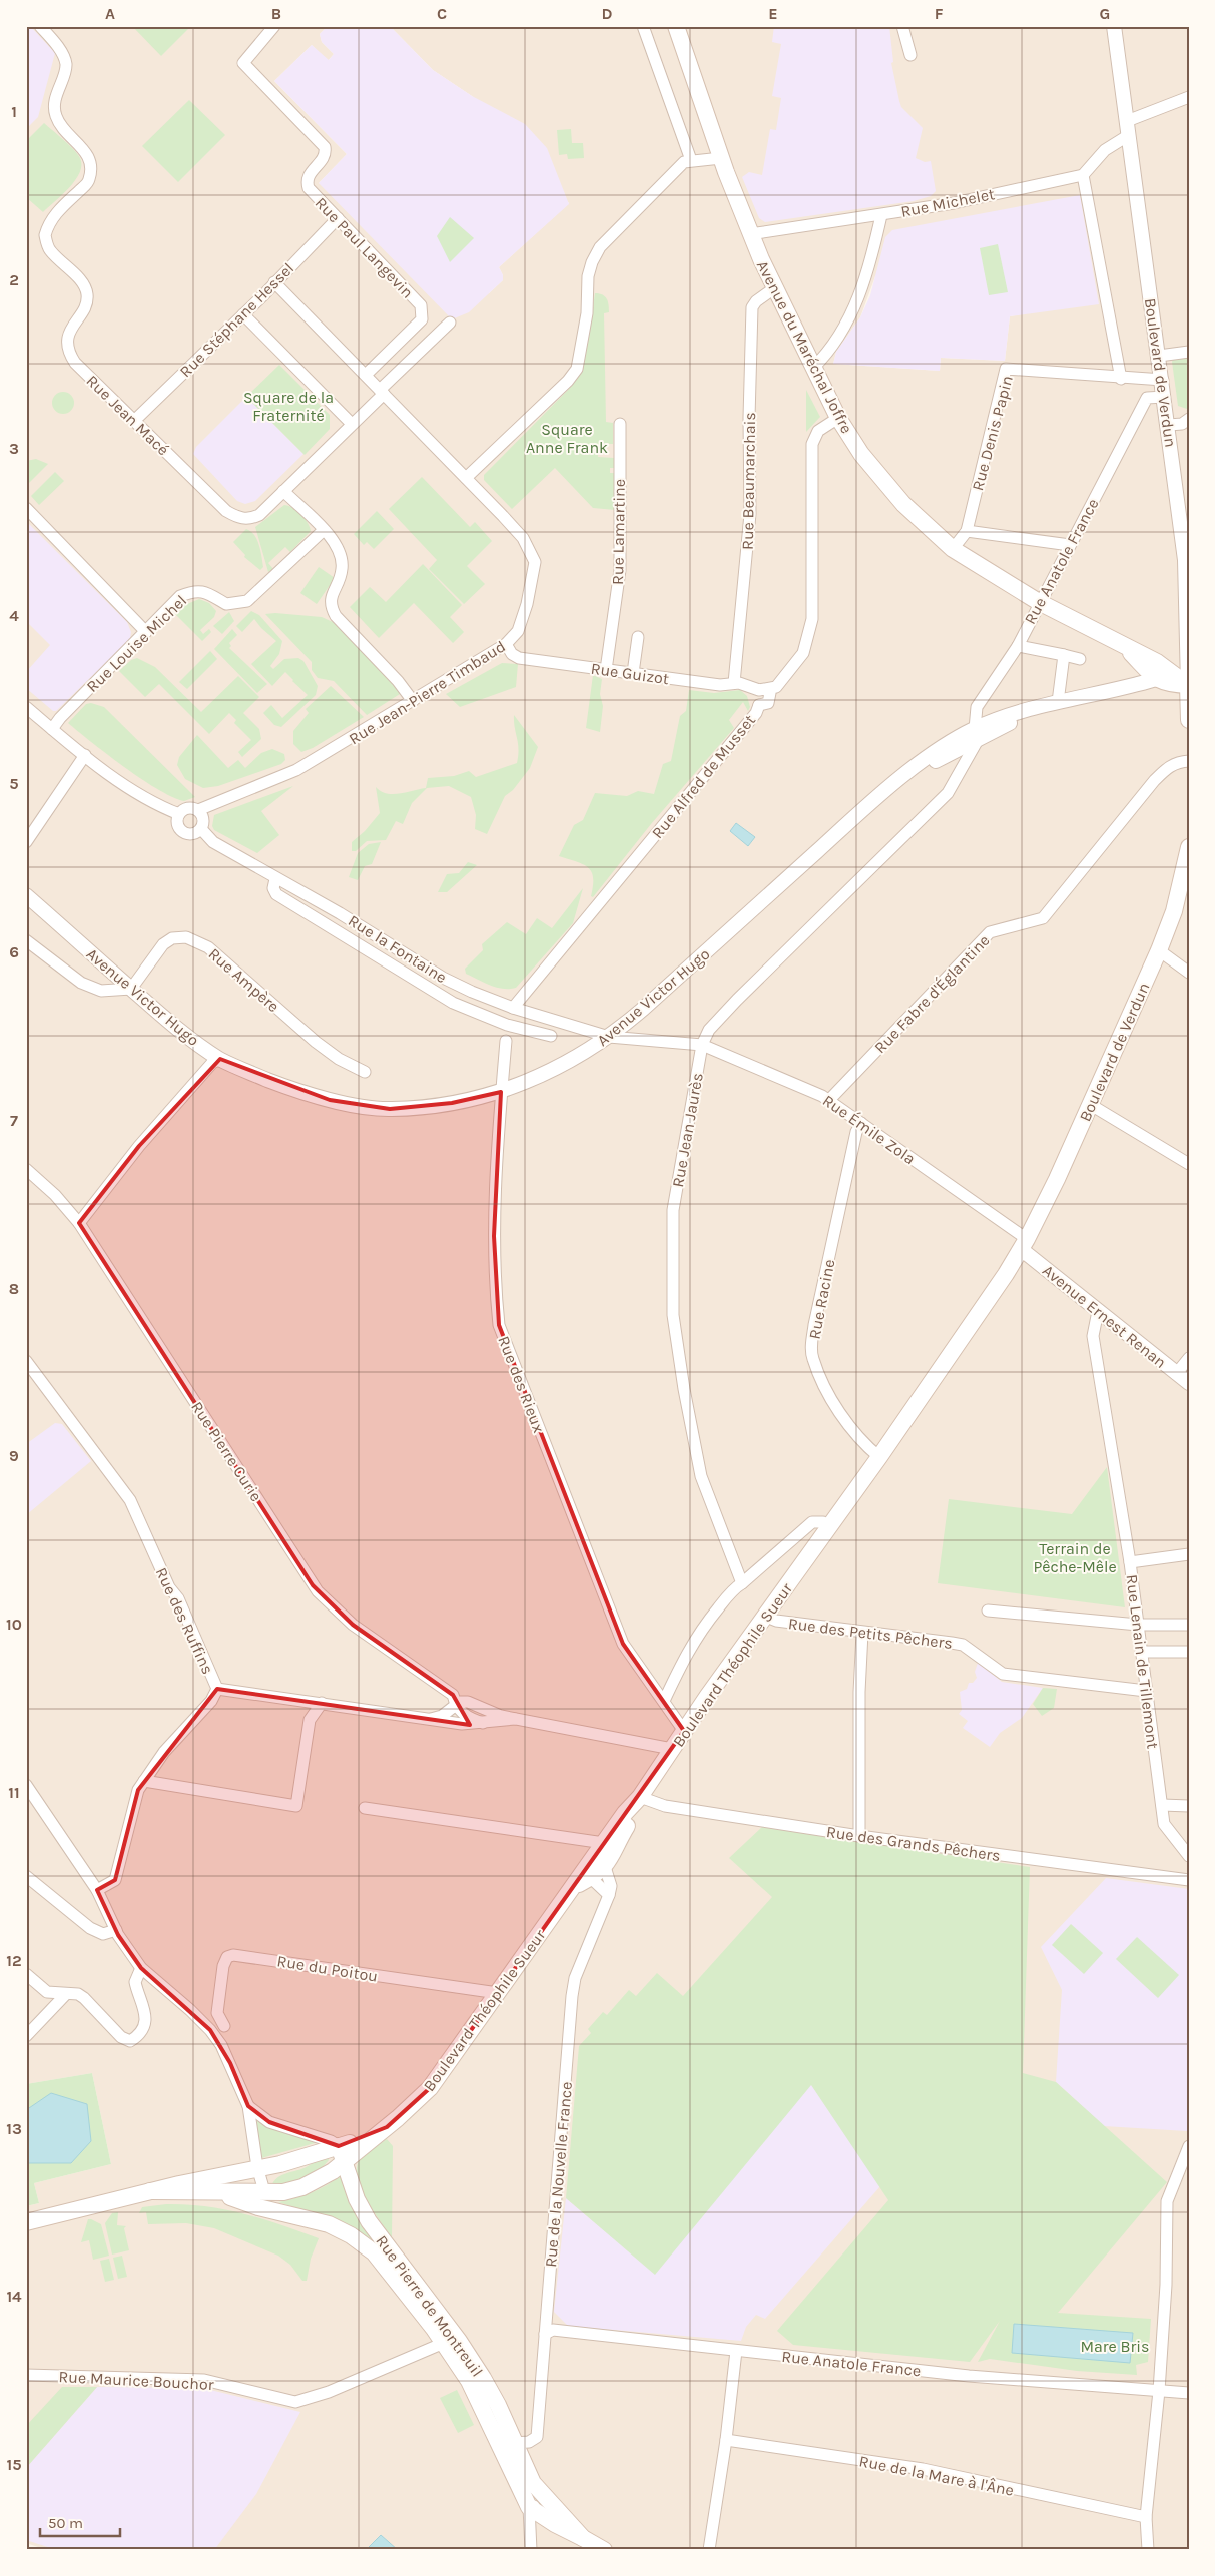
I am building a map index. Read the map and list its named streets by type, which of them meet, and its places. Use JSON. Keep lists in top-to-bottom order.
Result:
{
  "streets": {
    "main road": [
      "Avenue du Maréchal Joffre",
      "Boulevard de Verdun",
      "Boulevard Théophile Sueur",
      "Rue Pierre de Montreuil"
    ],
    "street": [
      "Rue Michelet",
      "Rue Paul Langevin",
      "Rue Stéphane Hessel",
      "Rue Jean Macé",
      "Rue Denis Papin",
      "Rue Beaumarchais",
      "Rue Lamartine",
      "Rue Anatole France",
      "Rue Louise Michel",
      "Rue Guizot",
      "Rue Jean-Pierre Timbaud",
      "Rue Alfred de Musset",
      "Rue la Fontaine",
      "Rue Ampère",
      "Rue Fabre d'Églantine",
      "Avenue Victor Hugo",
      "Rue Émile Zola",
      "Rue Jean Jaurès",
      "Rue Racine",
      "Avenue Ernest Renan",
      "Rue des Rieux",
      "Rue Pierre Curie",
      "Rue des Ruffins",
      "Rue des Petits Pêchers",
      "Rue Lenain de Tillemont",
      "Rue des Grands Pêchers",
      "Rue du Poitou",
      "Rue de la Nouvelle France",
      "Rue Maurice Bouchor",
      "Rue de la Mare à l'Âne"
    ]
  },
  "crossings": [
    ["Rue Michelet", "Avenue du Maréchal Joffre"],
    ["Rue Paul Langevin", "Rue Stéphane Hessel"],
    ["Rue Paul Langevin", "Rue Jean-Pierre Timbaud"],
    ["Rue Stéphane Hessel", "Rue Jean Macé"],
    ["Rue Stéphane Hessel", "Rue Jean-Pierre Timbaud"],
    ["Avenue du Maréchal Joffre", "Boulevard de Verdun"],
    ["Avenue du Maréchal Joffre", "Rue Denis Papin"],
    ["Avenue du Maréchal Joffre", "Rue Beaumarchais"],
    ["Avenue du Maréchal Joffre", "Rue Anatole France"],
    ["Boulevard de Verdun", "Rue Denis Papin"],
    ["Boulevard de Verdun", "Rue Émile Zola"],
    ["Boulevard de Verdun", "Rue Racine"],
    ["Boulevard de Verdun", "Avenue Ernest Renan"],
    ["Boulevard de Verdun", "Boulevard Théophile Sueur"],
    ["Rue Beaumarchais", "Rue Guizot"],
    ["Rue Lamartine", "Rue Guizot"],
    ["Rue Anatole France", "Avenue Victor Hugo"],
    ["Rue Anatole France", "Rue Jean Jaurès"],
    ["Rue Anatole France", "Rue de la Nouvelle France"],
    ["Rue Guizot", "Rue Jean-Pierre Timbaud"],
    ["Rue Guizot", "Rue Alfred de Musset"],
    ["Rue Jean-Pierre Timbaud", "Rue la Fontaine"],
    ["Rue Alfred de Musset", "Rue la Fontaine"],
    ["Rue la Fontaine", "Avenue Victor Hugo"],
    ["Rue la Fontaine", "Rue Émile Zola"],
    ["Rue Ampère", "Avenue Victor Hugo"],
    ["Rue Fabre d'Églantine", "Rue Émile Zola"],
    ["Avenue Victor Hugo", "Rue Émile Zola"],
    ["Avenue Victor Hugo", "Rue Jean Jaurès"],
    ["Avenue Victor Hugo", "Rue des Rieux"],
    ["Rue Émile Zola", "Rue Jean Jaurès"],
    ["Rue Émile Zola", "Rue Racine"],
    ["Rue Émile Zola", "Avenue Ernest Renan"],
    ["Rue Racine", "Boulevard Théophile Sueur"],
    ["Avenue Ernest Renan", "Rue Lenain de Tillemont"],
    ["Rue des Rieux", "Boulevard Théophile Sueur"],
    ["Rue des Petits Pêchers", "Rue Lenain de Tillemont"],
    ["Rue des Petits Pêchers", "Boulevard Théophile Sueur"],
    ["Boulevard Théophile Sueur", "Rue des Grands Pêchers"],
    ["Boulevard Théophile Sueur", "Rue du Poitou"],
    ["Boulevard Théophile Sueur", "Rue de la Nouvelle France"],
    ["Boulevard Théophile Sueur", "Rue Pierre de Montreuil"],
    ["Rue de la Nouvelle France", "Rue Pierre de Montreuil"],
    ["Rue Pierre de Montreuil", "Rue Maurice Bouchor"]
  ],
  "parks": [
    "Square de la Fraternité",
    "Square Anne Frank",
    "Terrain de Pêche-Mêle",
    "Mare Bris"
  ],
  "scale_bar": "50 m",
  "grid": {
    "columns": [
      "A",
      "B",
      "C",
      "D",
      "E",
      "F",
      "G"
    ],
    "rows": [
      "1",
      "2",
      "3",
      "4",
      "5",
      "6",
      "7",
      "8",
      "9",
      "10",
      "11",
      "12",
      "13",
      "14",
      "15"
    ]
  }
}
